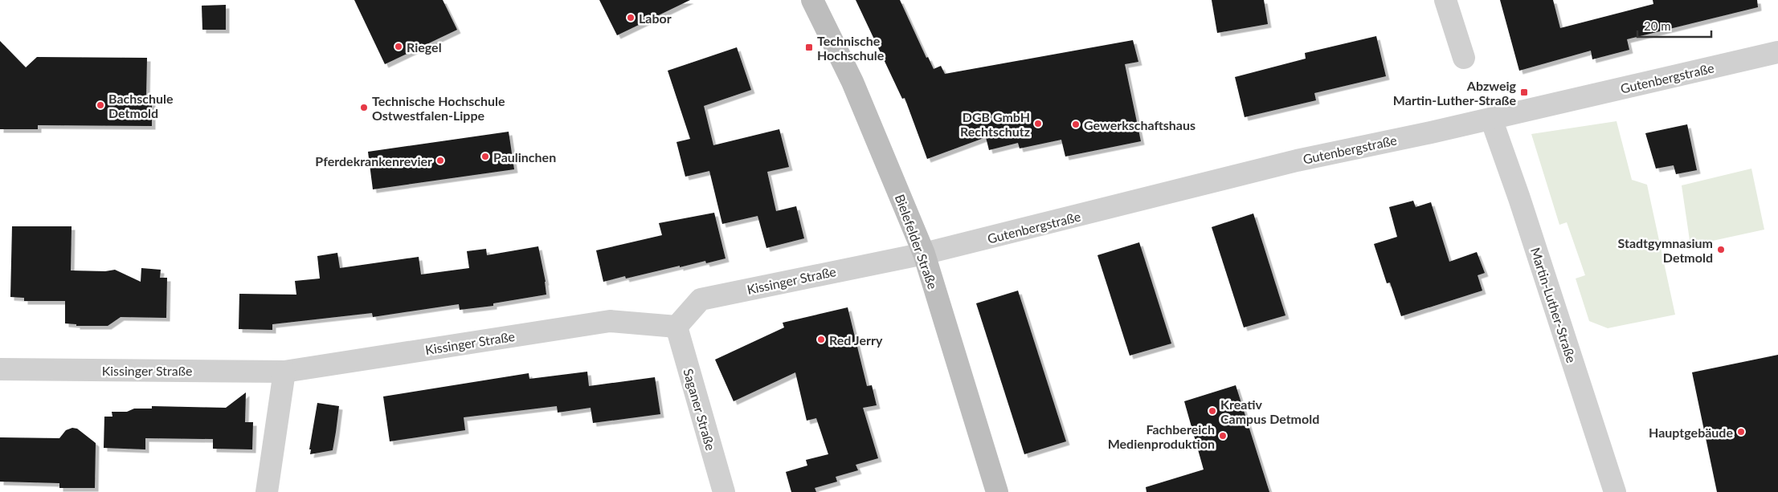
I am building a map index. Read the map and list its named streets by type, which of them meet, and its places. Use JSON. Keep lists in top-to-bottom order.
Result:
{
  "streets": {
    "main road": ["Bielefelder Straße"],
    "street": [
      "Gutenbergstraße",
      "Kissinger Straße",
      "Martin-Luther-Straße",
      "Saganer Straße"
    ]
  },
  "crossings": [
    ["Gutenbergstraße", "Bielefelder Straße"],
    ["Gutenbergstraße", "Kissinger Straße"],
    ["Gutenbergstraße", "Martin-Luther-Straße"],
    ["Bielefelder Straße", "Kissinger Straße"],
    ["Kissinger Straße", "Saganer Straße"]
  ],
  "places": {
    "other": [
      "Labor",
      "Riegel",
      "Bachschule Detmold",
      "Technische Hochschule Ostwestfalen-Lippe",
      "DGB GmbH Rechtschutz",
      "Gewerkschaftshaus",
      "Paulinchen",
      "Pferdekrankenrevier",
      "Stadtgymnasium Detmold",
      "Red Jerry",
      "Kreativ Campus Detmold",
      "Hauptgebäude",
      "Fachbereich Medienproduktion"
    ],
    "transit": ["Technische Hochschule", "Abzweig Martin-Luther-Straße"]
  },
  "scale_bar": "20 m"
}
